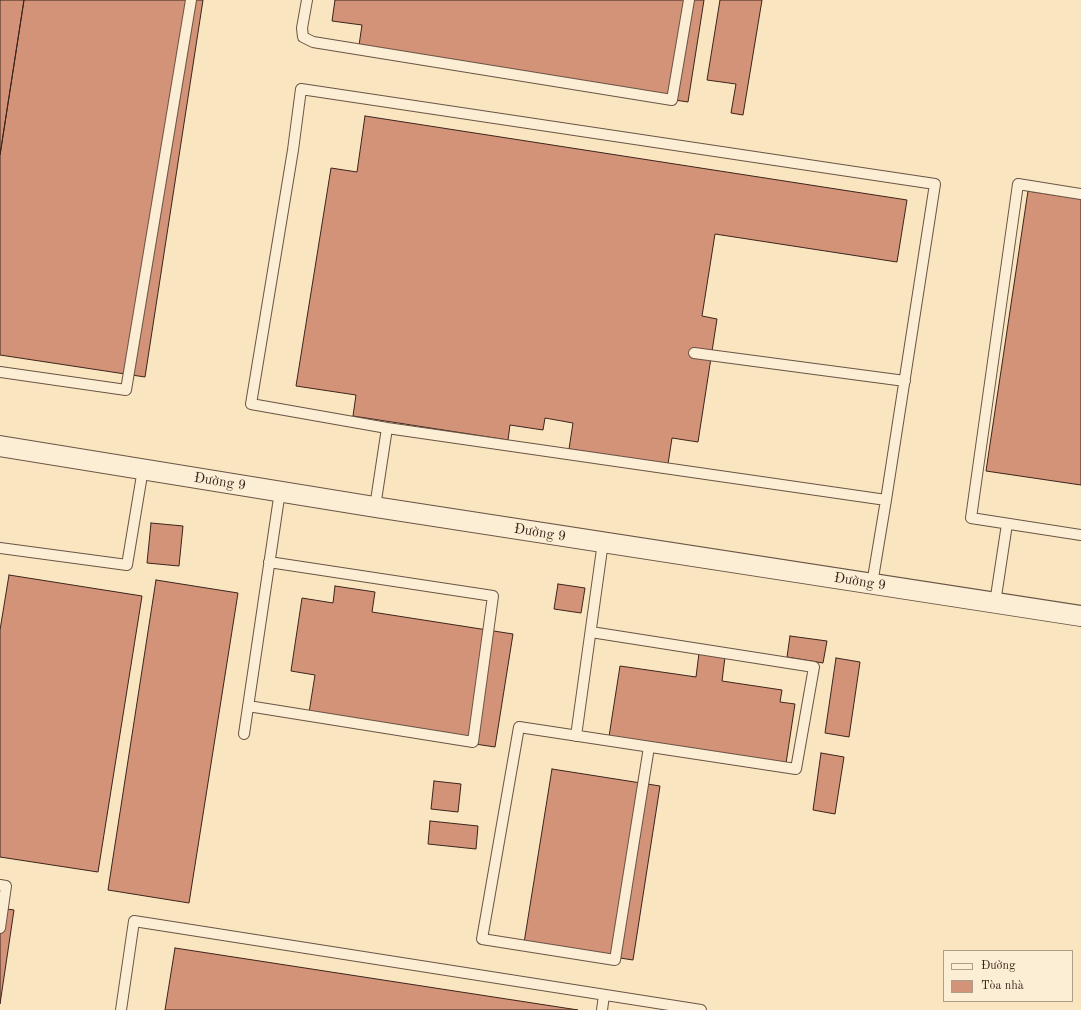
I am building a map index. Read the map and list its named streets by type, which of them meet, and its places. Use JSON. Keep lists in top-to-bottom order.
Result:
{
  "streets": {
    "street": ["Đường 9"]
  },
  "legend": ["Đường", "Tòa nhà"]
}
